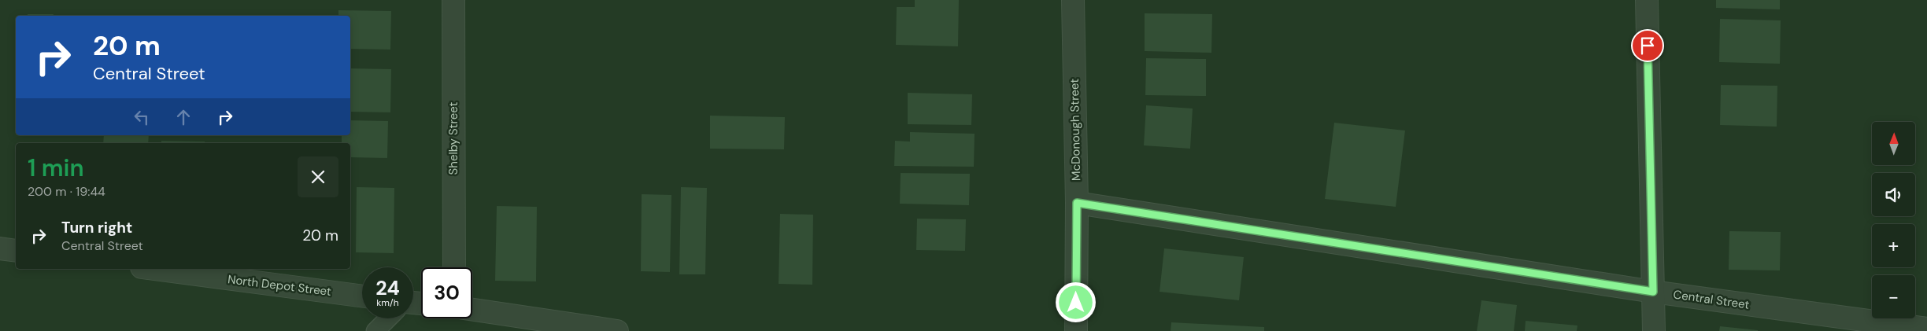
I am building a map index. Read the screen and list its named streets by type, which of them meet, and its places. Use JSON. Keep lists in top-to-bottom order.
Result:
{
  "streets": {
    "street": [
      "McDonough Street",
      "Shelby Street",
      "North Depot Street",
      "Central Street"
    ]
  },
  "crossings": [
    ["McDonough Street", "Central Street"]
  ],
  "north": "top",
  "page": {
    "turn": ["20 m", "Central Street"],
    "map_buttons": ["+", "−"],
    "heading": ["1 min", "200 m · 19:44"],
    "list": [
      {
        "name": "Turn right",
        "note": "Central Street",
        "value": "20 m"
      }
    ],
    "speed": "24 km/h",
    "limit": "30"
  }
}
